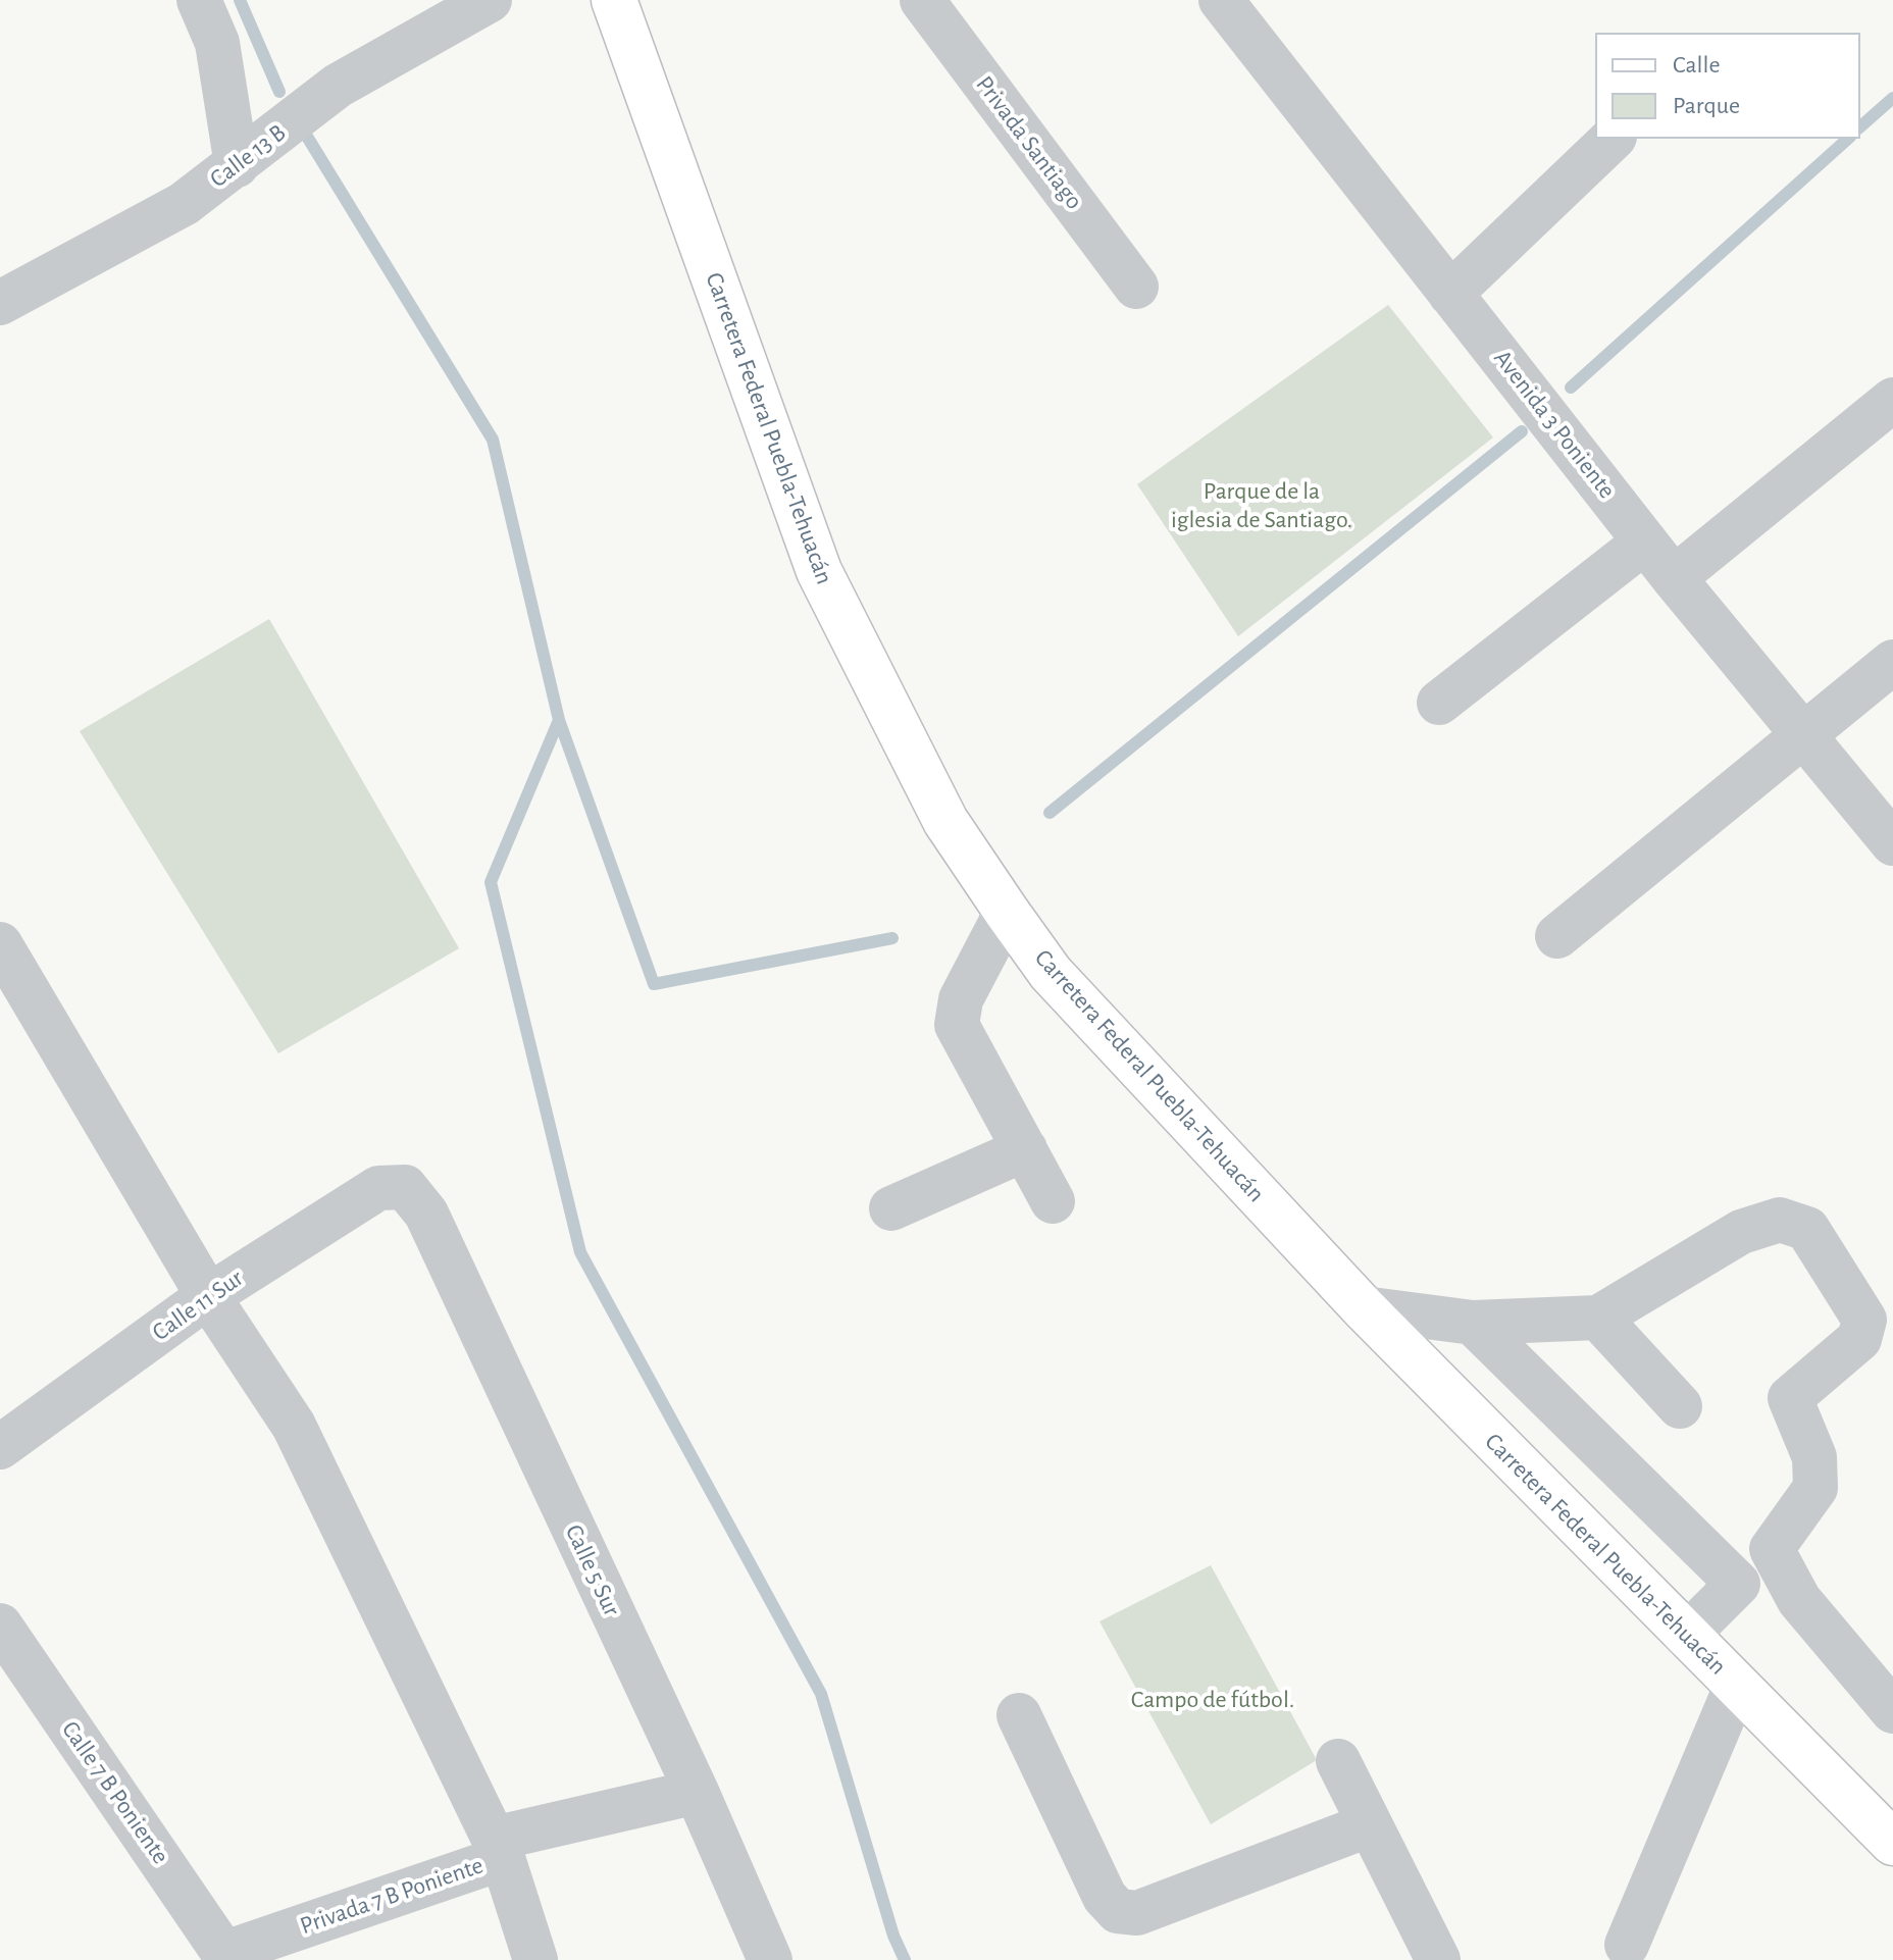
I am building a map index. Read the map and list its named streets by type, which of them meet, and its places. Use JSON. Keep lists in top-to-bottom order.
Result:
{
  "streets": {
    "main road": ["Carretera Federal Puebla-Tehuacán"],
    "street": [
      "Privada Santiago",
      "Calle 13 B",
      "Avenida 3 Poniente",
      "Calle 11 Sur",
      "Calle 5 Sur",
      "Calle 7 B Poniente",
      "Privada 7 B Poniente"
    ]
  },
  "crossings": [
    ["Calle 11 Sur", "Calle 5 Sur"],
    ["Calle 5 Sur", "Privada 7 B Poniente"],
    ["Calle 7 B Poniente", "Privada 7 B Poniente"]
  ],
  "parks": ["Parque de la iglesia de Santiago.", "Campo de fútbol."],
  "legend": ["Calle", "Parque"]
}
